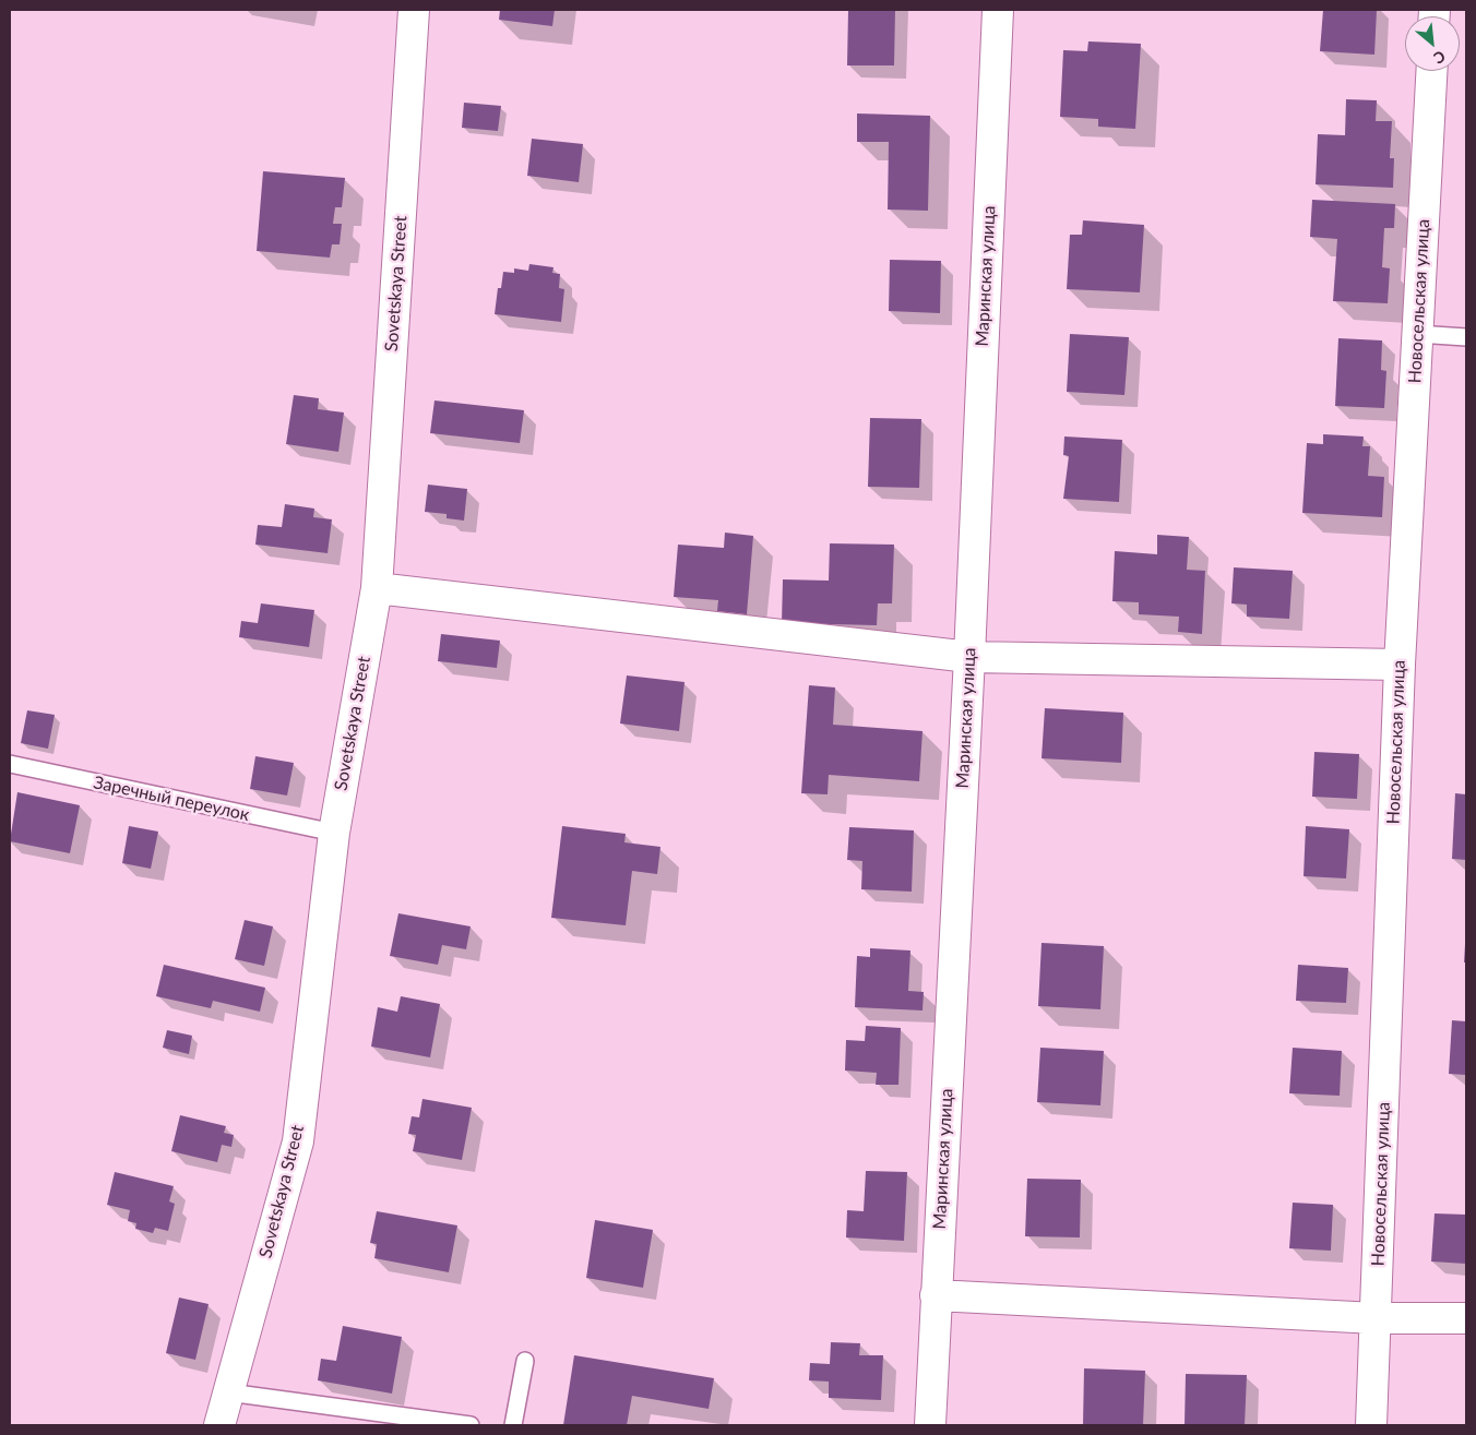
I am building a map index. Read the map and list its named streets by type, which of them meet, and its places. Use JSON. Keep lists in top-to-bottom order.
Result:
{
  "streets": {
    "street": ["Маринская улица", "Sovetskaya Street", "Новосельская улица"],
    "lane": ["Заречный переулок"]
  },
  "crossings": [
    ["Sovetskaya Street", "Заречный переулок"]
  ],
  "north": "bottom right"
}
